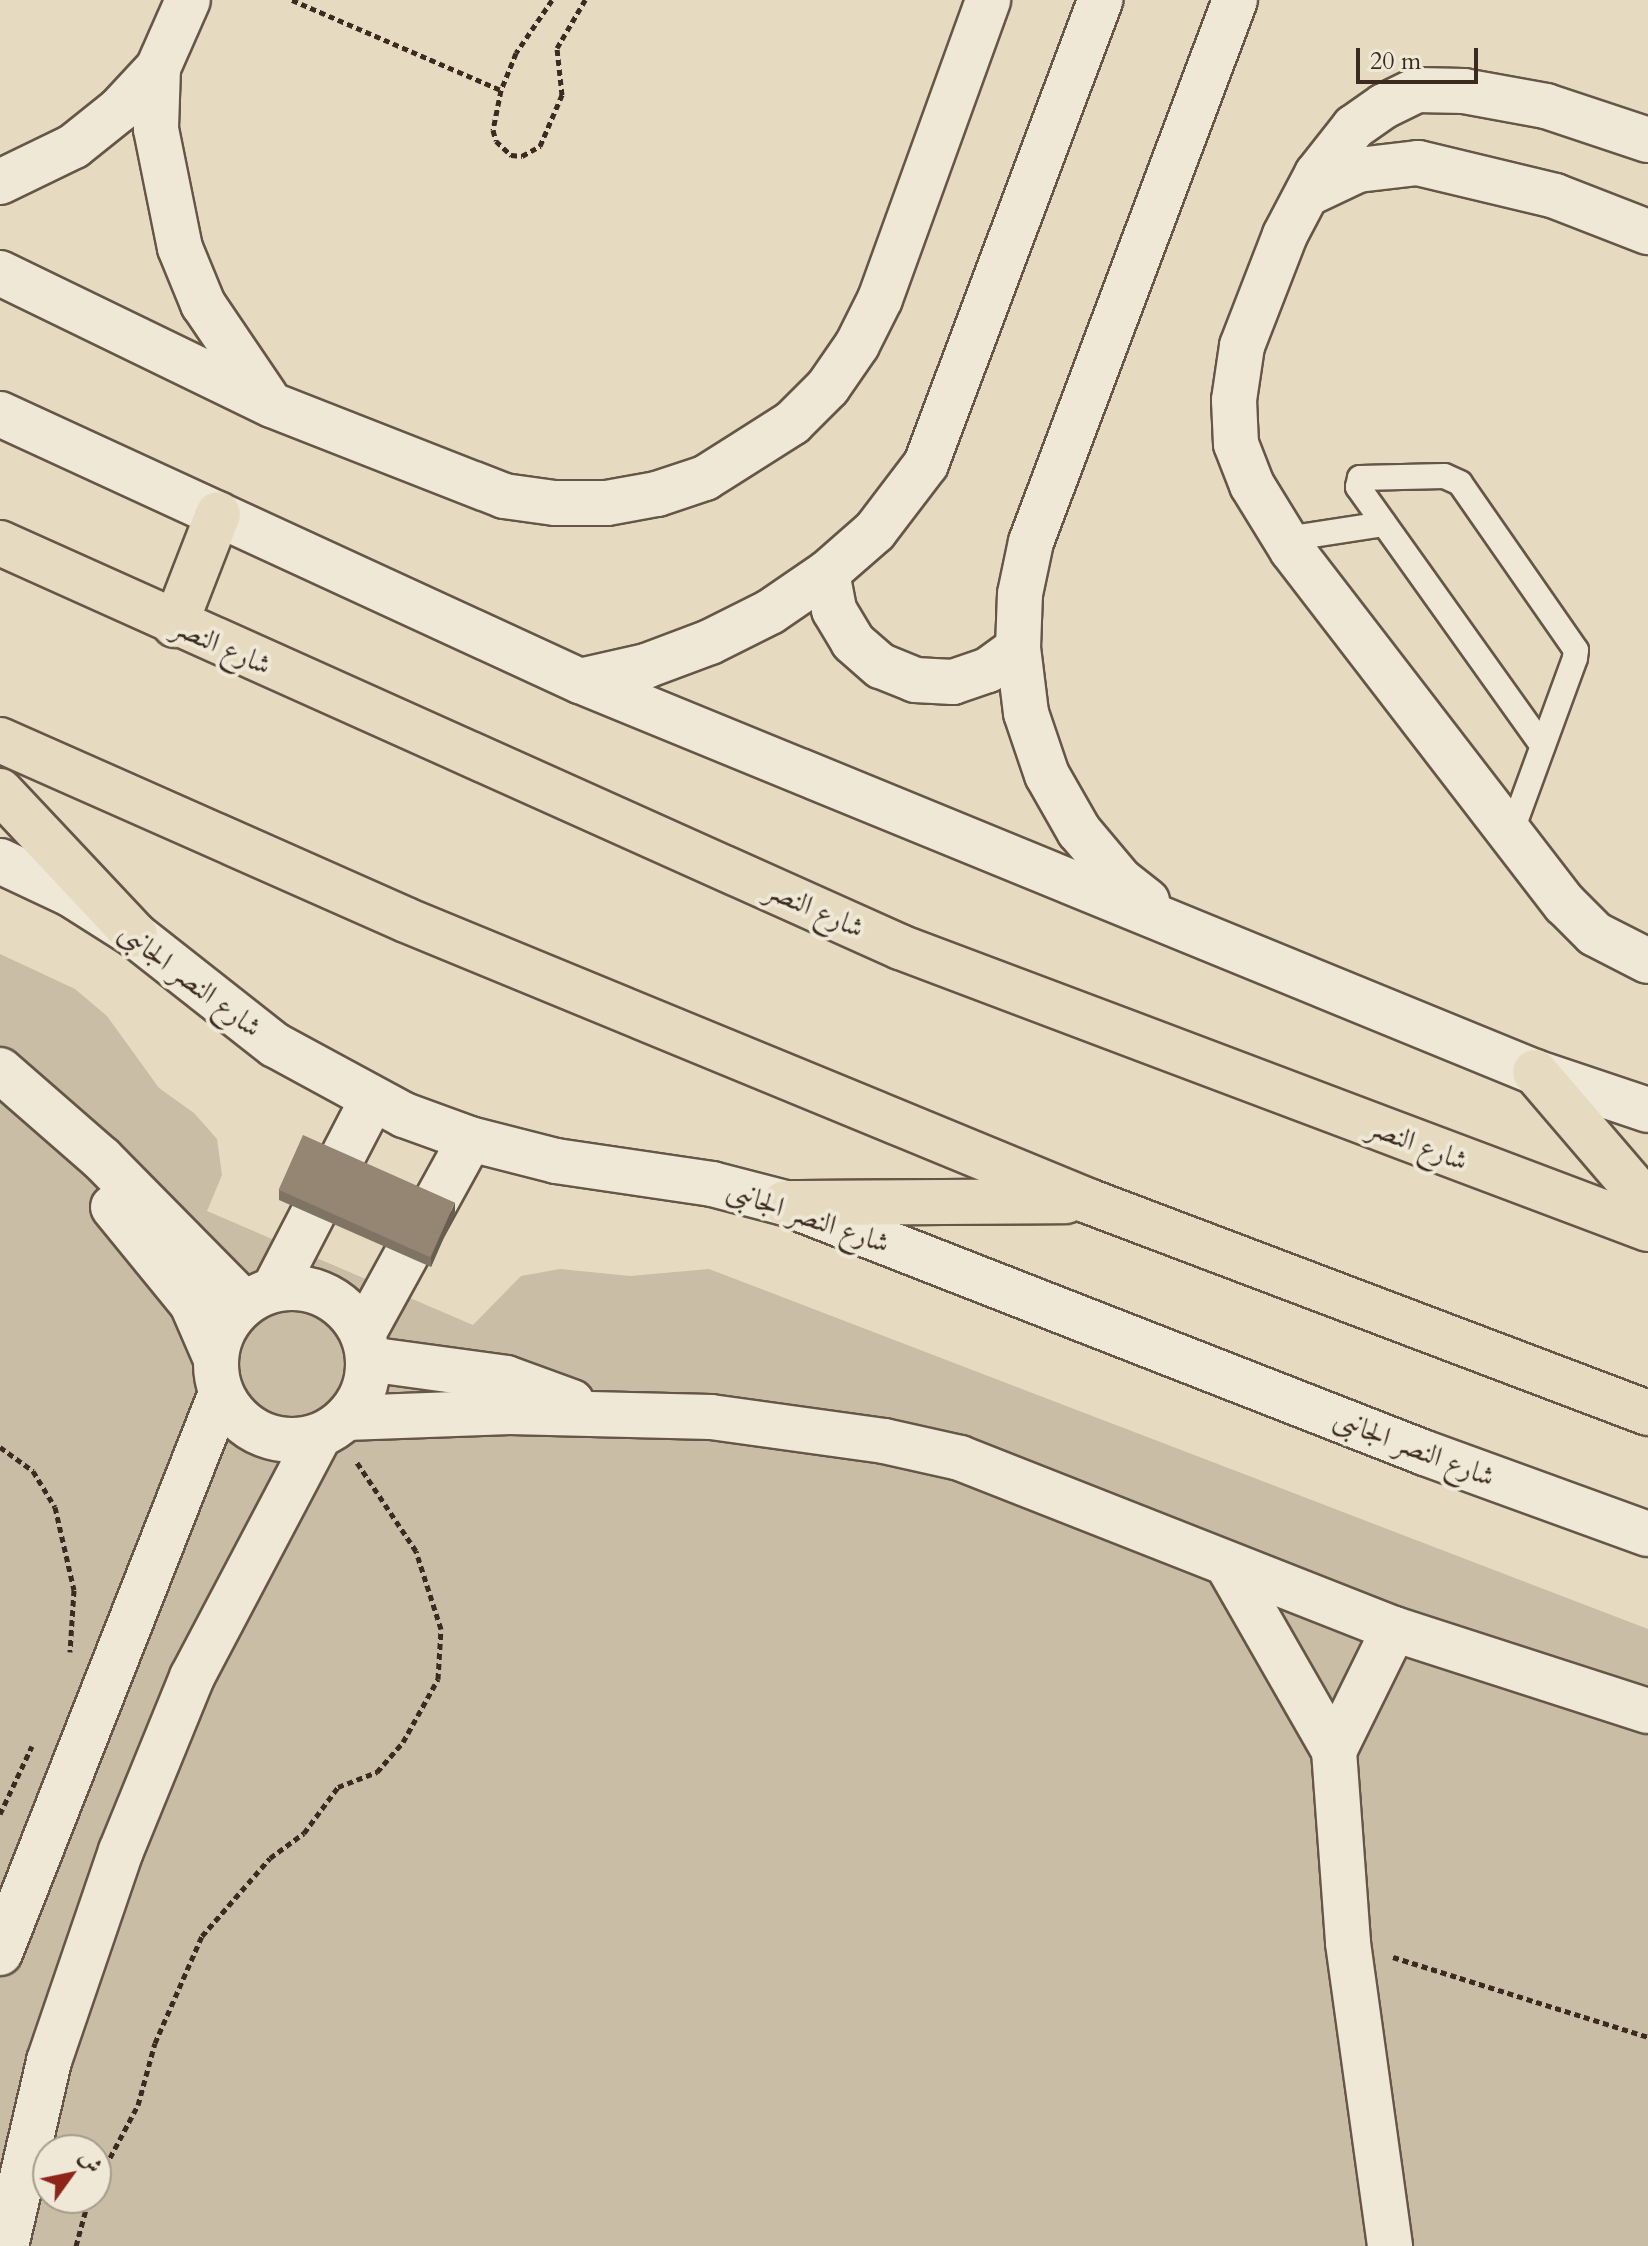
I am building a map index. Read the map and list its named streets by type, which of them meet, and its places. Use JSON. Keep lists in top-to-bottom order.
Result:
{
  "streets": {
    "main road": ["شارع النصر"],
    "street": ["شارع النصر الجانبى"]
  },
  "scale_bar": "20 m",
  "north": "top right"
}
